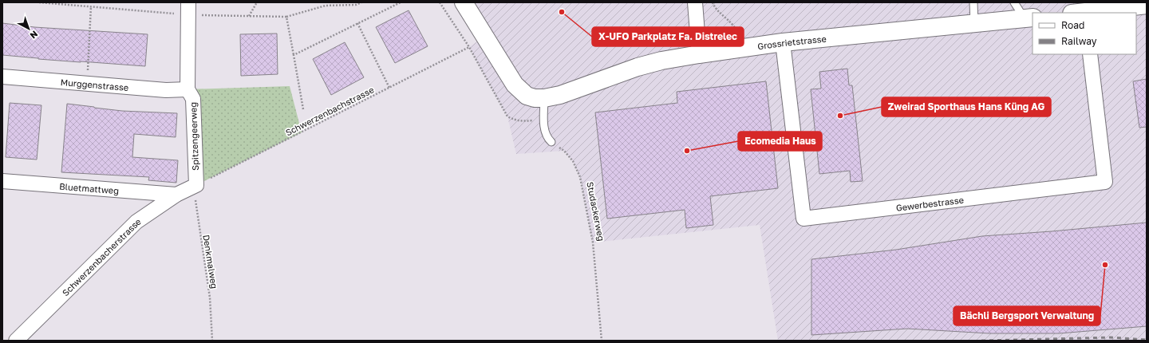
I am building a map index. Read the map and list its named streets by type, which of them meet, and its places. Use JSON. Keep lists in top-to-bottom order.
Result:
{
  "streets": {
    "street": [
      "Grossrietstrasse",
      "Murggenstrasse",
      "Spitzengeerweg",
      "Bluetmattweg",
      "Gewerbestrasse",
      "Schwerzenbacherstrasse"
    ],
    "path": ["Schwerzenbachstrasse", "Studackerweg", "Denkmalweg"]
  },
  "crossings": [
    ["Grossrietstrasse", "Gewerbestrasse"],
    ["Murggenstrasse", "Spitzengeerweg"],
    ["Schwerzenbachstrasse", "Spitzengeerweg"],
    ["Schwerzenbachstrasse", "Schwerzenbacherstrasse"],
    ["Schwerzenbachstrasse", "Denkmalweg"],
    ["Spitzengeerweg", "Schwerzenbacherstrasse"],
    ["Spitzengeerweg", "Denkmalweg"],
    ["Bluetmattweg", "Schwerzenbacherstrasse"],
    ["Schwerzenbacherstrasse", "Denkmalweg"]
  ],
  "places": [
    "X-UFO Parkplatz Fa. Distrelec",
    "Zweirad Sporthaus Hans Küng AG",
    "Ecomedia Haus",
    "Bächli Bergsport Verwaltung"
  ],
  "legend": ["Road", "Railway"],
  "north": "bottom right"
}
